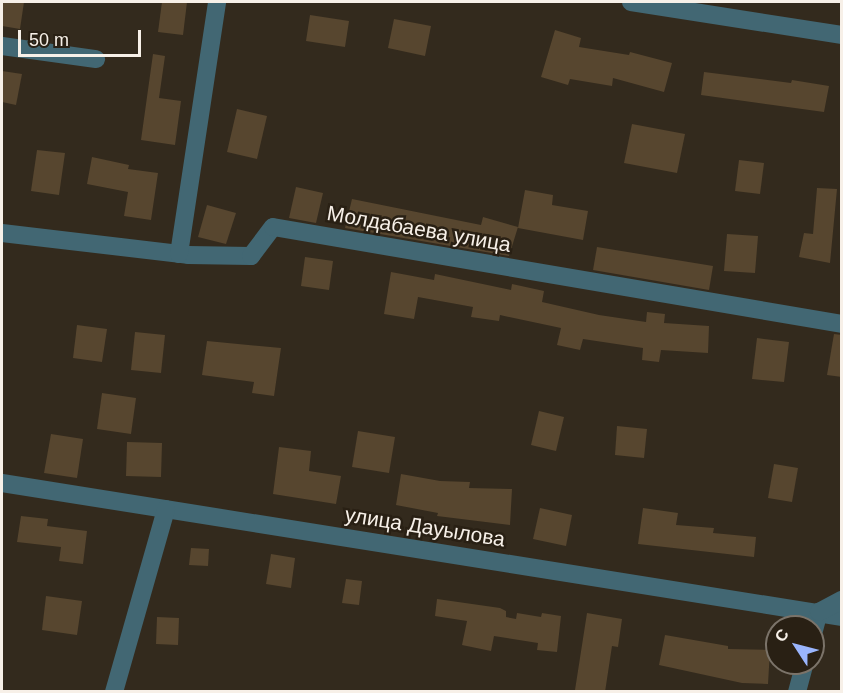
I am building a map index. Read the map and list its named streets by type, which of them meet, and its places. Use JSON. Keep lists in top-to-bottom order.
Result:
{
  "streets": {
    "street": ["Молдабаева улица", "улица Дауылова"]
  },
  "scale_bar": "50 m",
  "north": "top left"
}
